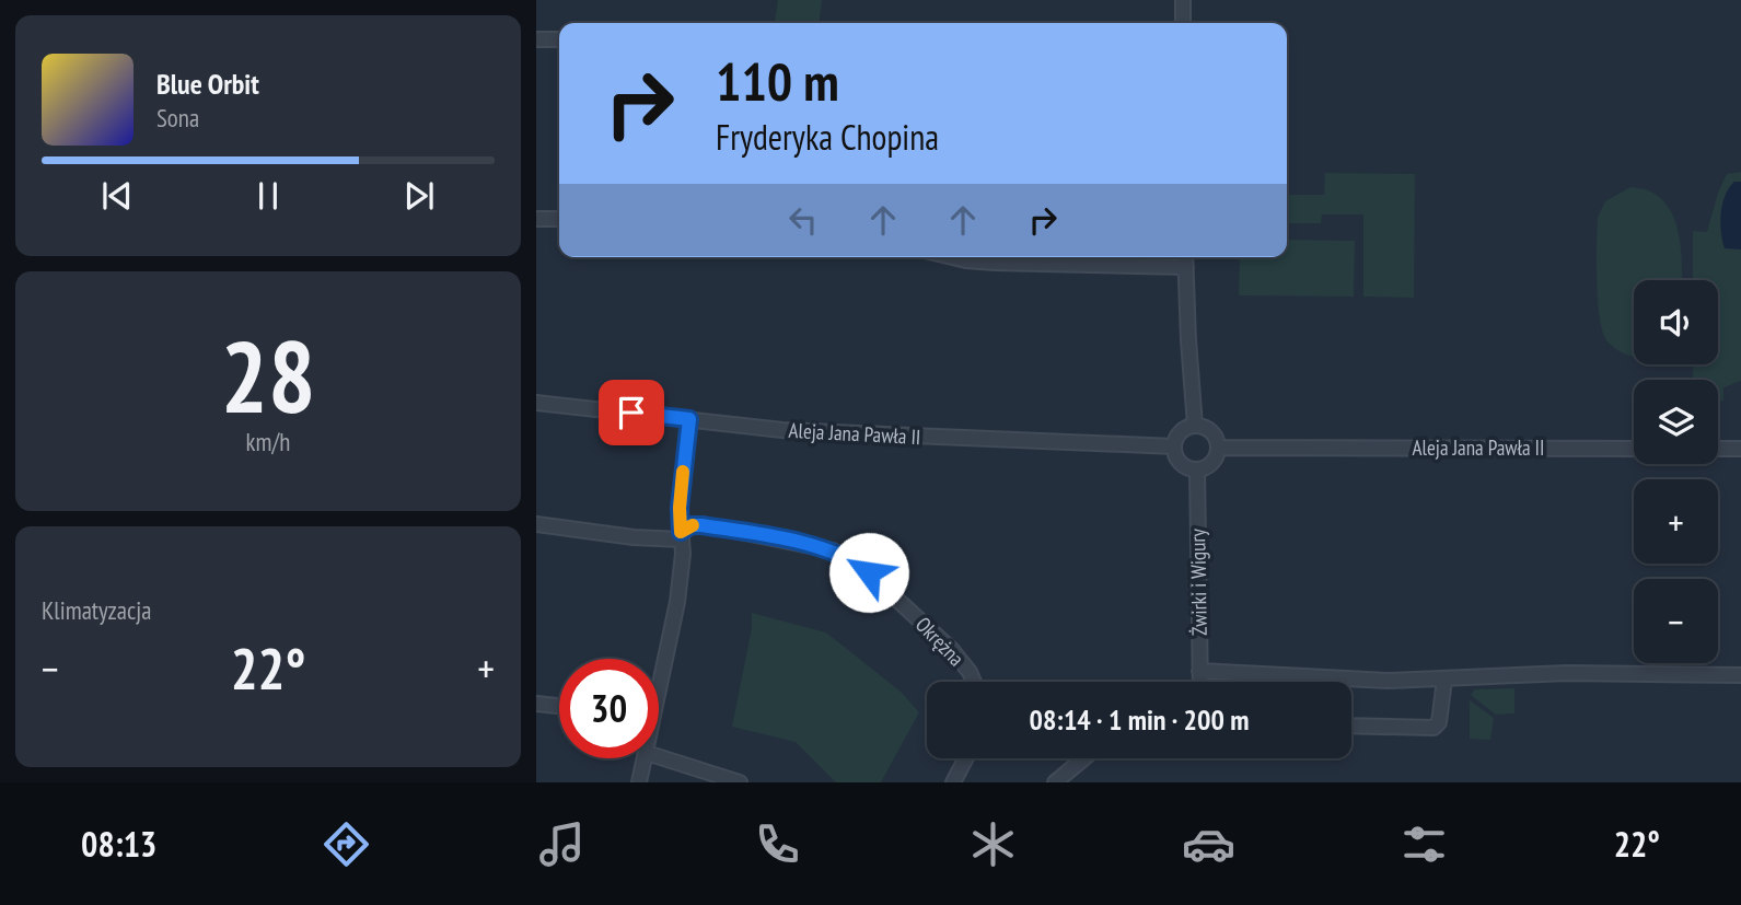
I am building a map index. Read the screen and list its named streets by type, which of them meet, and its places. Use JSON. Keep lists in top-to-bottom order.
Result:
{
  "streets": {
    "street": ["Aleja Jana Pawła II", "Żwirki i Wigury", "Okrężna"]
  },
  "crossings": [
    ["Aleja Jana Pawła II", "Żwirki i Wigury"]
  ],
  "page": {
    "turn": ["110 m", "Fryderyka Chopina"],
    "song": ["Blue Orbit", "Sona"],
    "tile": [
      ["28", "km/h"],
      "Klimatyzacja"
    ],
    "map_buttons": ["+", "−"],
    "heat": ["−", "22°", "+"],
    "limit": "30",
    "trip": "08:14 · 1 min · 200 m",
    "tabs": ["08:13", "22°"]
  }
}
